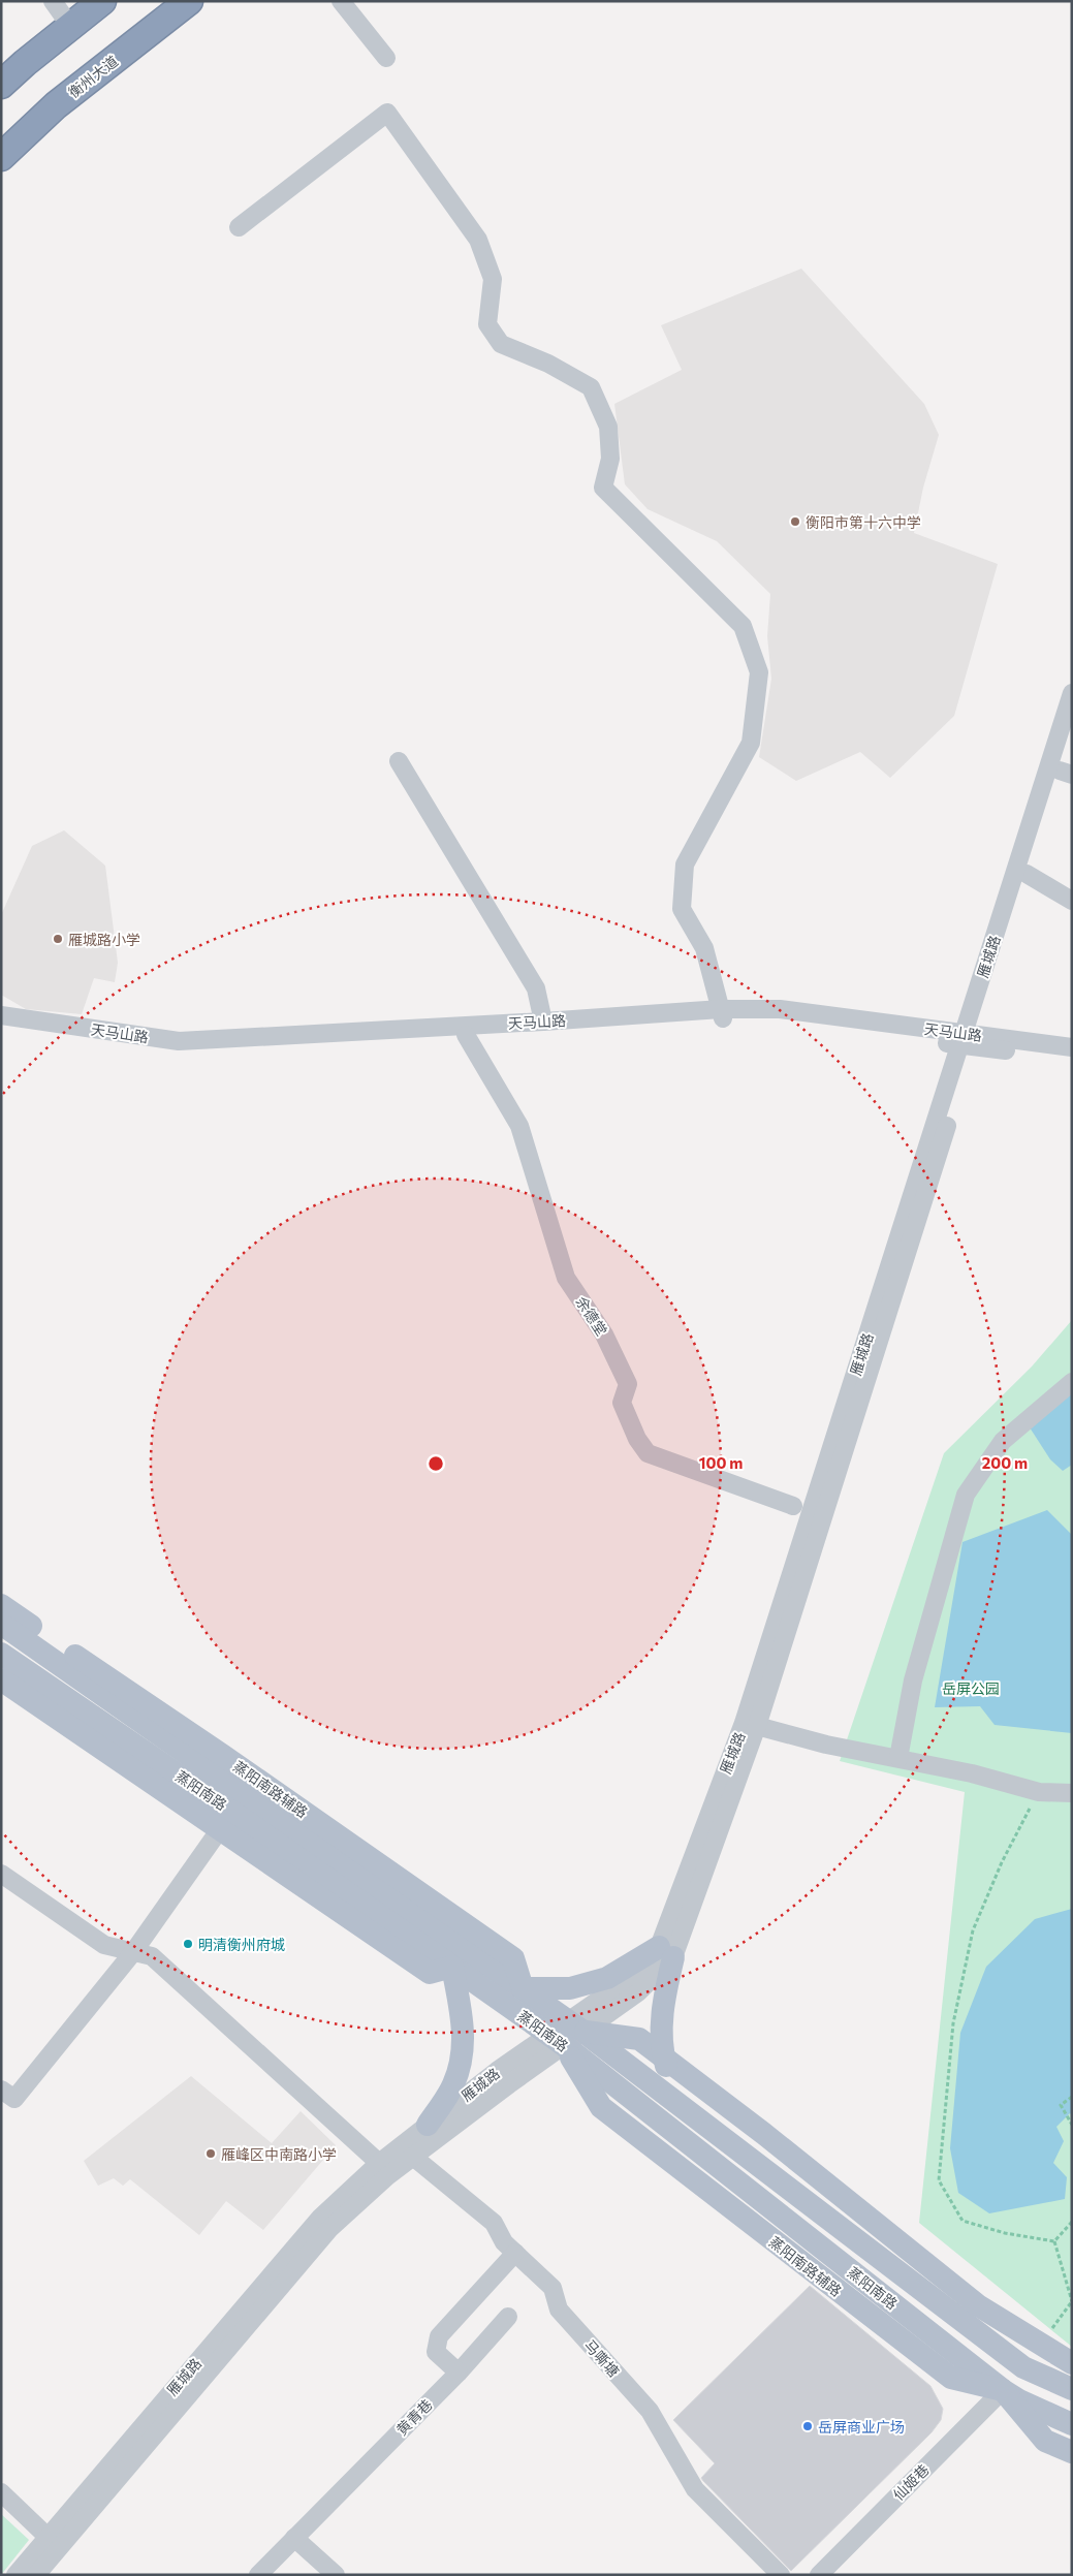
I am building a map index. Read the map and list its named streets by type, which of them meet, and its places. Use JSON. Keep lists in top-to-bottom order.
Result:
{
  "streets": {
    "highway": ["衡州大道"],
    "main road": ["蒸阳南路辅路", "蒸阳南路"],
    "street": [
      "雁城路",
      "天马山路",
      "余德堂",
      "马嘶塘",
      "黄青巷",
      "仙姬巷"
    ]
  },
  "crossings": [
    ["雁城路", "天马山路"],
    ["雁城路", "蒸阳南路"],
    ["雁城路", "马嘶塘"],
    ["天马山路", "余德堂"],
    ["蒸阳南路辅路", "蒸阳南路"],
    ["蒸阳南路", "仙姬巷"]
  ],
  "parks": ["岳屏公园"],
  "places": [
    "衡阳市第十六中学",
    "雁城路小学",
    "明清衡州府城",
    "雁峰区中南路小学",
    "岳屏商业广场"
  ],
  "rings": ["100 m", "200 m"]
}
